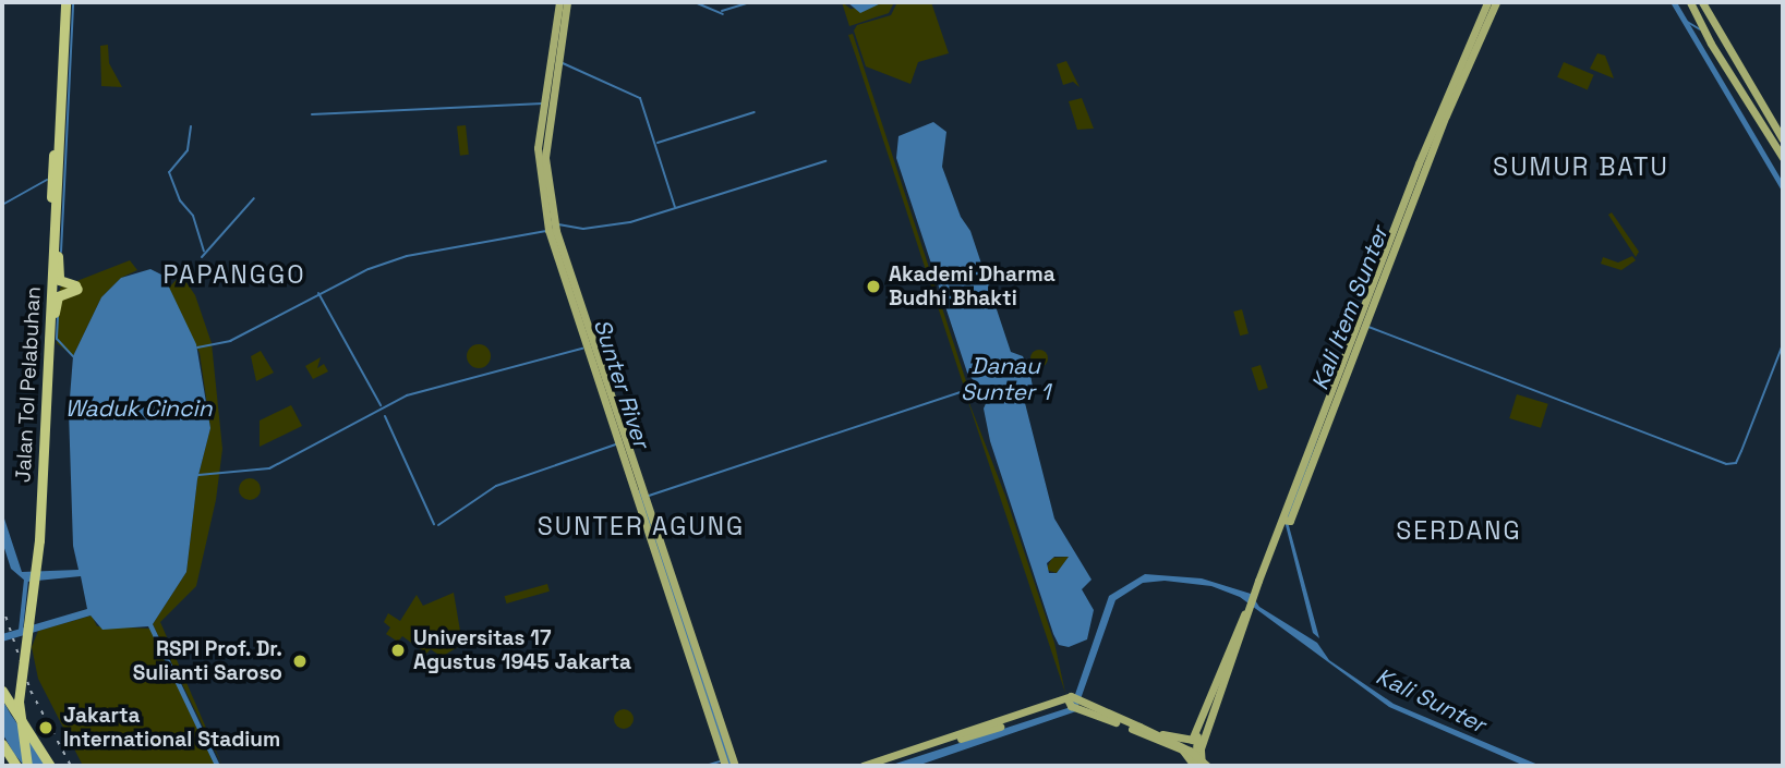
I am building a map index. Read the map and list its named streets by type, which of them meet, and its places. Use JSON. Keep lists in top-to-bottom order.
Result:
{
  "streets": {
    "highway": ["Jalan Tol Pelabuhan"]
  },
  "districts": [
    "SUMUR BATU",
    "PAPANGGO",
    "SUNTER AGUNG",
    "SERDANG"
  ],
  "water": [
    "Kali Item Sunter",
    "Danau Sunter 1",
    "Sunter River",
    "Waduk Cincin",
    "Kali Sunter"
  ],
  "places": [
    "Akademi Dharma Budhi Bhakti",
    "Universitas 17 Agustus 1945 Jakarta",
    "RSPI Prof. Dr. Sulianti Saroso",
    "Jakarta International Stadium"
  ]
}
